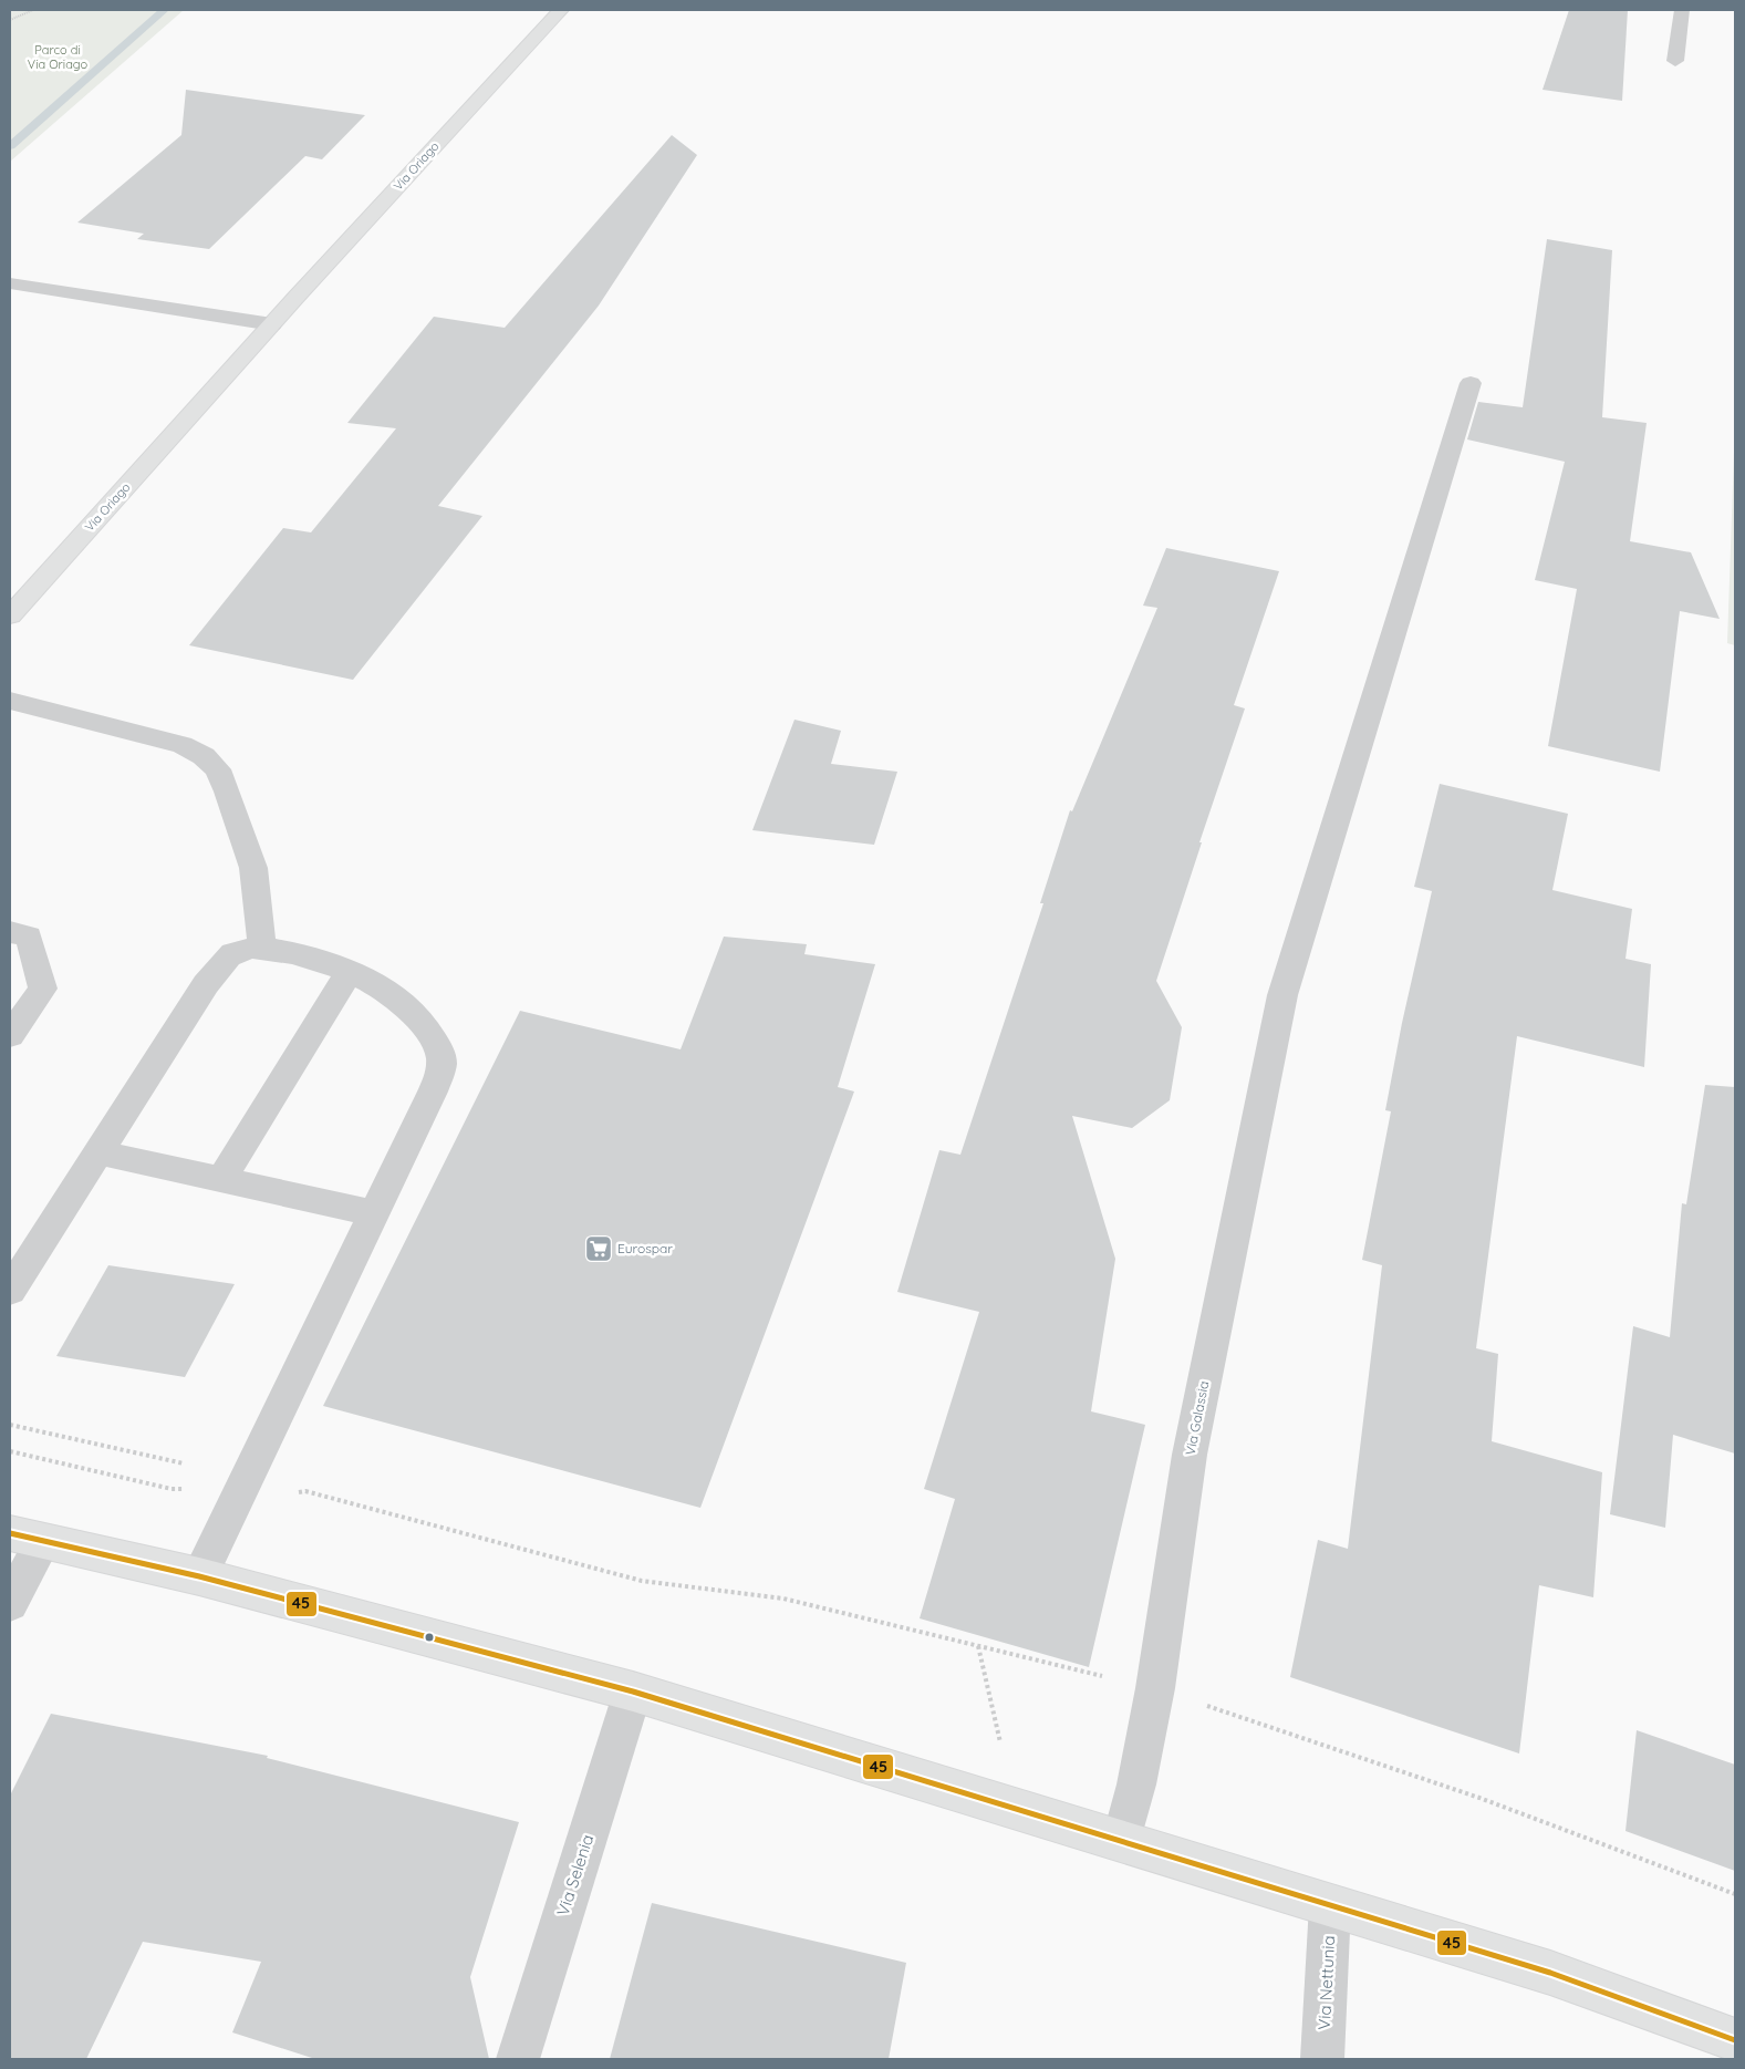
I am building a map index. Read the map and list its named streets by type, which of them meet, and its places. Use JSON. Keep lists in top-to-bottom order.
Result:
{
  "streets": {
    "street": [
      "Via Oriago",
      "Via Galassia",
      "Via Selenia",
      "Via Nettunia"
    ]
  },
  "parks": ["Parco di Via Oriago"],
  "places": {
    "supermarket": ["Eurospar"]
  },
  "lines": ["transit line 45"]
}
